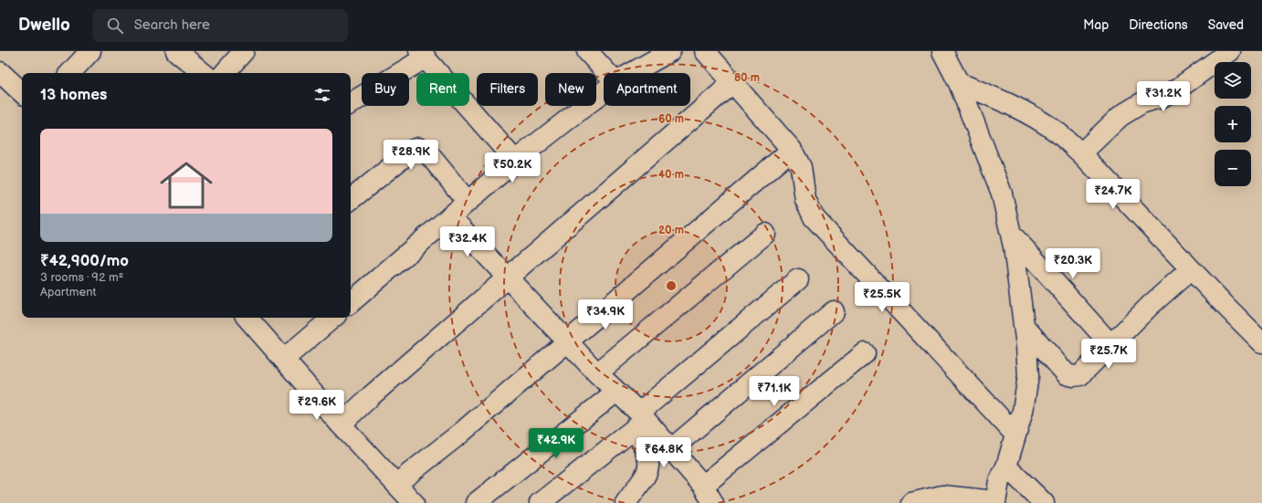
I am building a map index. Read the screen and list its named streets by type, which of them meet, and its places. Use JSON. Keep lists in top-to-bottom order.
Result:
{
  "page": {
    "header": "Dwello",
    "search": "Search here",
    "nav": ["Map", "Directions", "Saved"],
    "map_buttons": ["+", "−"],
    "chip": [
      "Buy",
      "Rent",
      "Filters",
      "New",
      "Apartment"
    ],
    "heading": "13 homes",
    "price": [
      "₹31.2K",
      "₹28.9K",
      "₹50.2K",
      "₹24.7K",
      "₹32.4K",
      "₹20.3K",
      "₹25.5K",
      "₹34.9K",
      "₹25.7K",
      "₹71.1K",
      "₹29.6K",
      "₹42.9K",
      "₹64.8K"
    ],
    "list": [
      {
        "name": "₹42,900/mo",
        "note": "3 rooms · 92 m² · Apartment"
      }
    ]
  },
  "rings": [
    "80 m",
    "60 m",
    "40 m",
    "20 m"
  ]
}
